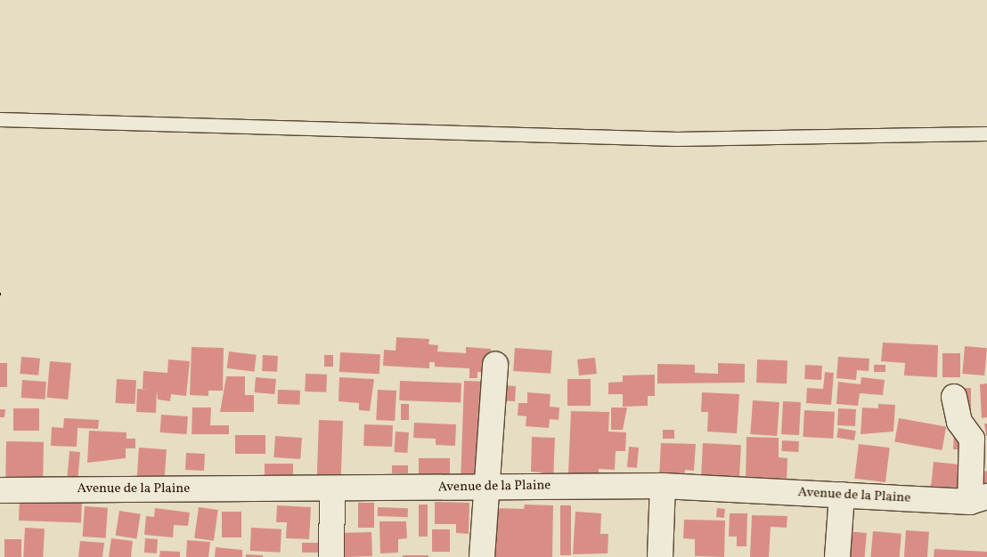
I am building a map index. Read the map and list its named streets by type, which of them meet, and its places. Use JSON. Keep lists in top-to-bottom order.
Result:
{
  "streets": {
    "street": ["Avenue de la Plaine"]
  }
}
